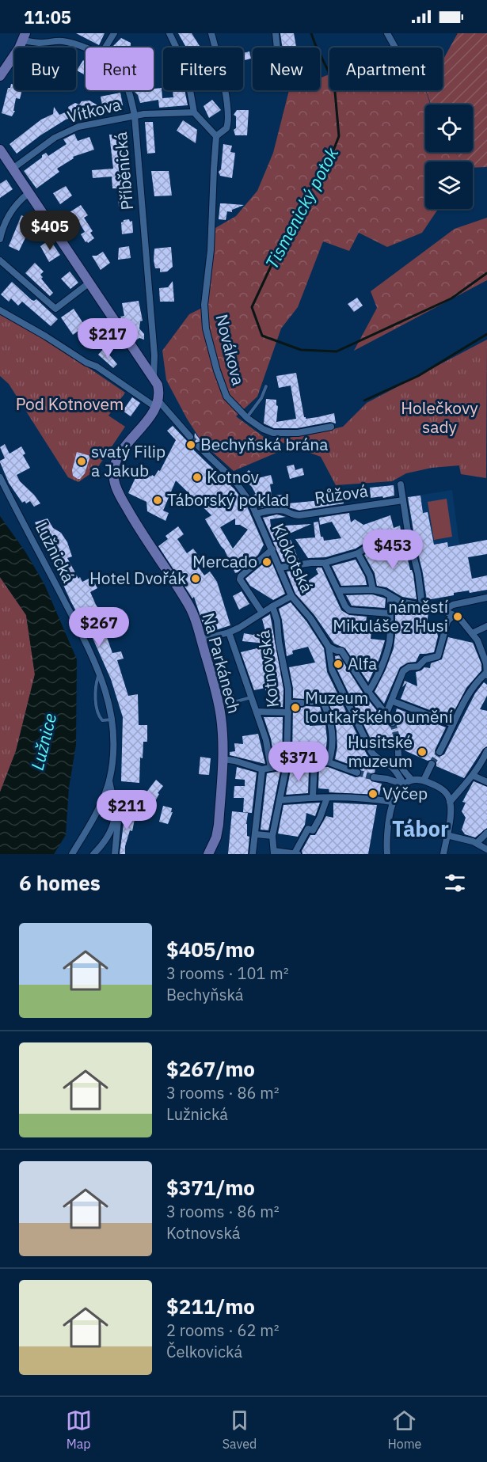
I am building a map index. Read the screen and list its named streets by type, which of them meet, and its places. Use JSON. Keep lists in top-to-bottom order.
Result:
{
  "streets": {
    "main road": ["Na Parkánech"],
    "street": [
      "Vítkova",
      "Příběnická",
      "Novákova",
      "Růžová",
      "Lužnická",
      "Klokotská",
      "Kotnovská"
    ]
  },
  "crossings": [
    ["Vítkova", "Příběnická"],
    ["Růžová", "Klokotská"],
    ["Klokotská", "Kotnovská"],
    ["Na Parkánech", "Kotnovská"]
  ],
  "districts": ["Tábor"],
  "water": ["Tismenický potok", "Lužnice"],
  "parks": ["Pod Kotnovem", "Holečkovy sady"],
  "places": [
    "Bechyňská brána",
    "svatý Filip a Jakub",
    "Kotnov",
    "Táborský poklad",
    "Mercado",
    "Hotel Dvořák",
    "náměstí Mikuláše z Husi",
    "Alfa",
    "Muzeum loutkařského umění",
    "Husitské muzeum",
    "Výčep"
  ],
  "page": {
    "status": "11:05",
    "chip": [
      "Buy",
      "Rent",
      "Filters",
      "New",
      "Apartment"
    ],
    "price": [
      "$405",
      "$217",
      "$453",
      "$267",
      "$371",
      "$211"
    ],
    "heading": "6 homes",
    "list": [
      {
        "name": "$405/mo",
        "note": "3 rooms · 101 m² · Bechyňská"
      },
      {
        "name": "$267/mo",
        "note": "3 rooms · 86 m² · Lužnická"
      },
      {
        "name": "$371/mo",
        "note": "3 rooms · 86 m² · Kotnovská"
      },
      {
        "name": "$211/mo",
        "note": "2 rooms · 62 m² · Čelkovická"
      }
    ],
    "tabs": ["Map", "Saved", "Home"]
  }
}
